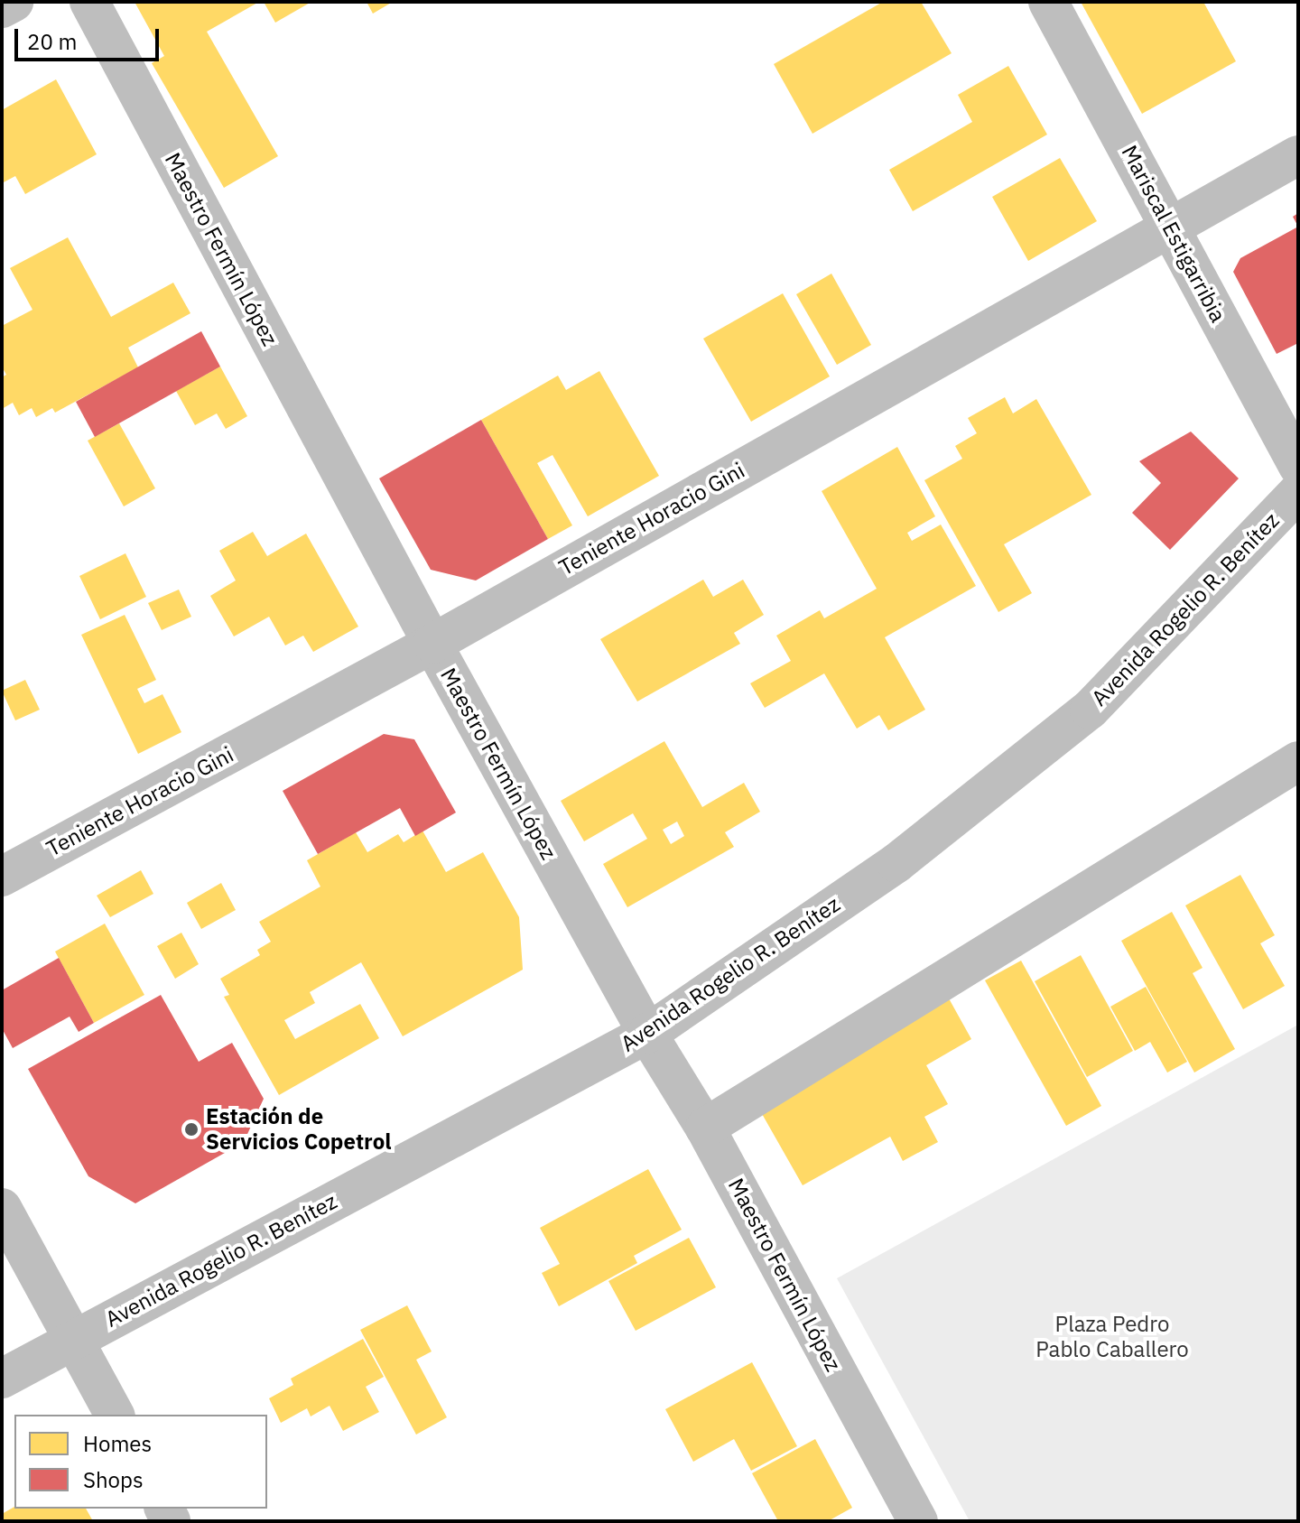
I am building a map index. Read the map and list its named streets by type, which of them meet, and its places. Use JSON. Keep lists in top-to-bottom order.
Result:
{
  "streets": {
    "street": [
      "Mariscal Estigarribia",
      "Maestro Fermín López",
      "Teniente Horacio Gini",
      "Avenida Rogelio R. Benítez"
    ]
  },
  "crossings": [
    ["Mariscal Estigarribia", "Teniente Horacio Gini"],
    ["Maestro Fermín López", "Teniente Horacio Gini"],
    ["Maestro Fermín López", "Avenida Rogelio R. Benítez"]
  ],
  "parks": ["Plaza Pedro Pablo Caballero"],
  "places": ["Estación de Servicios Copetrol"],
  "legend": ["Homes", "Shops"],
  "scale_bar": "20 m"
}
